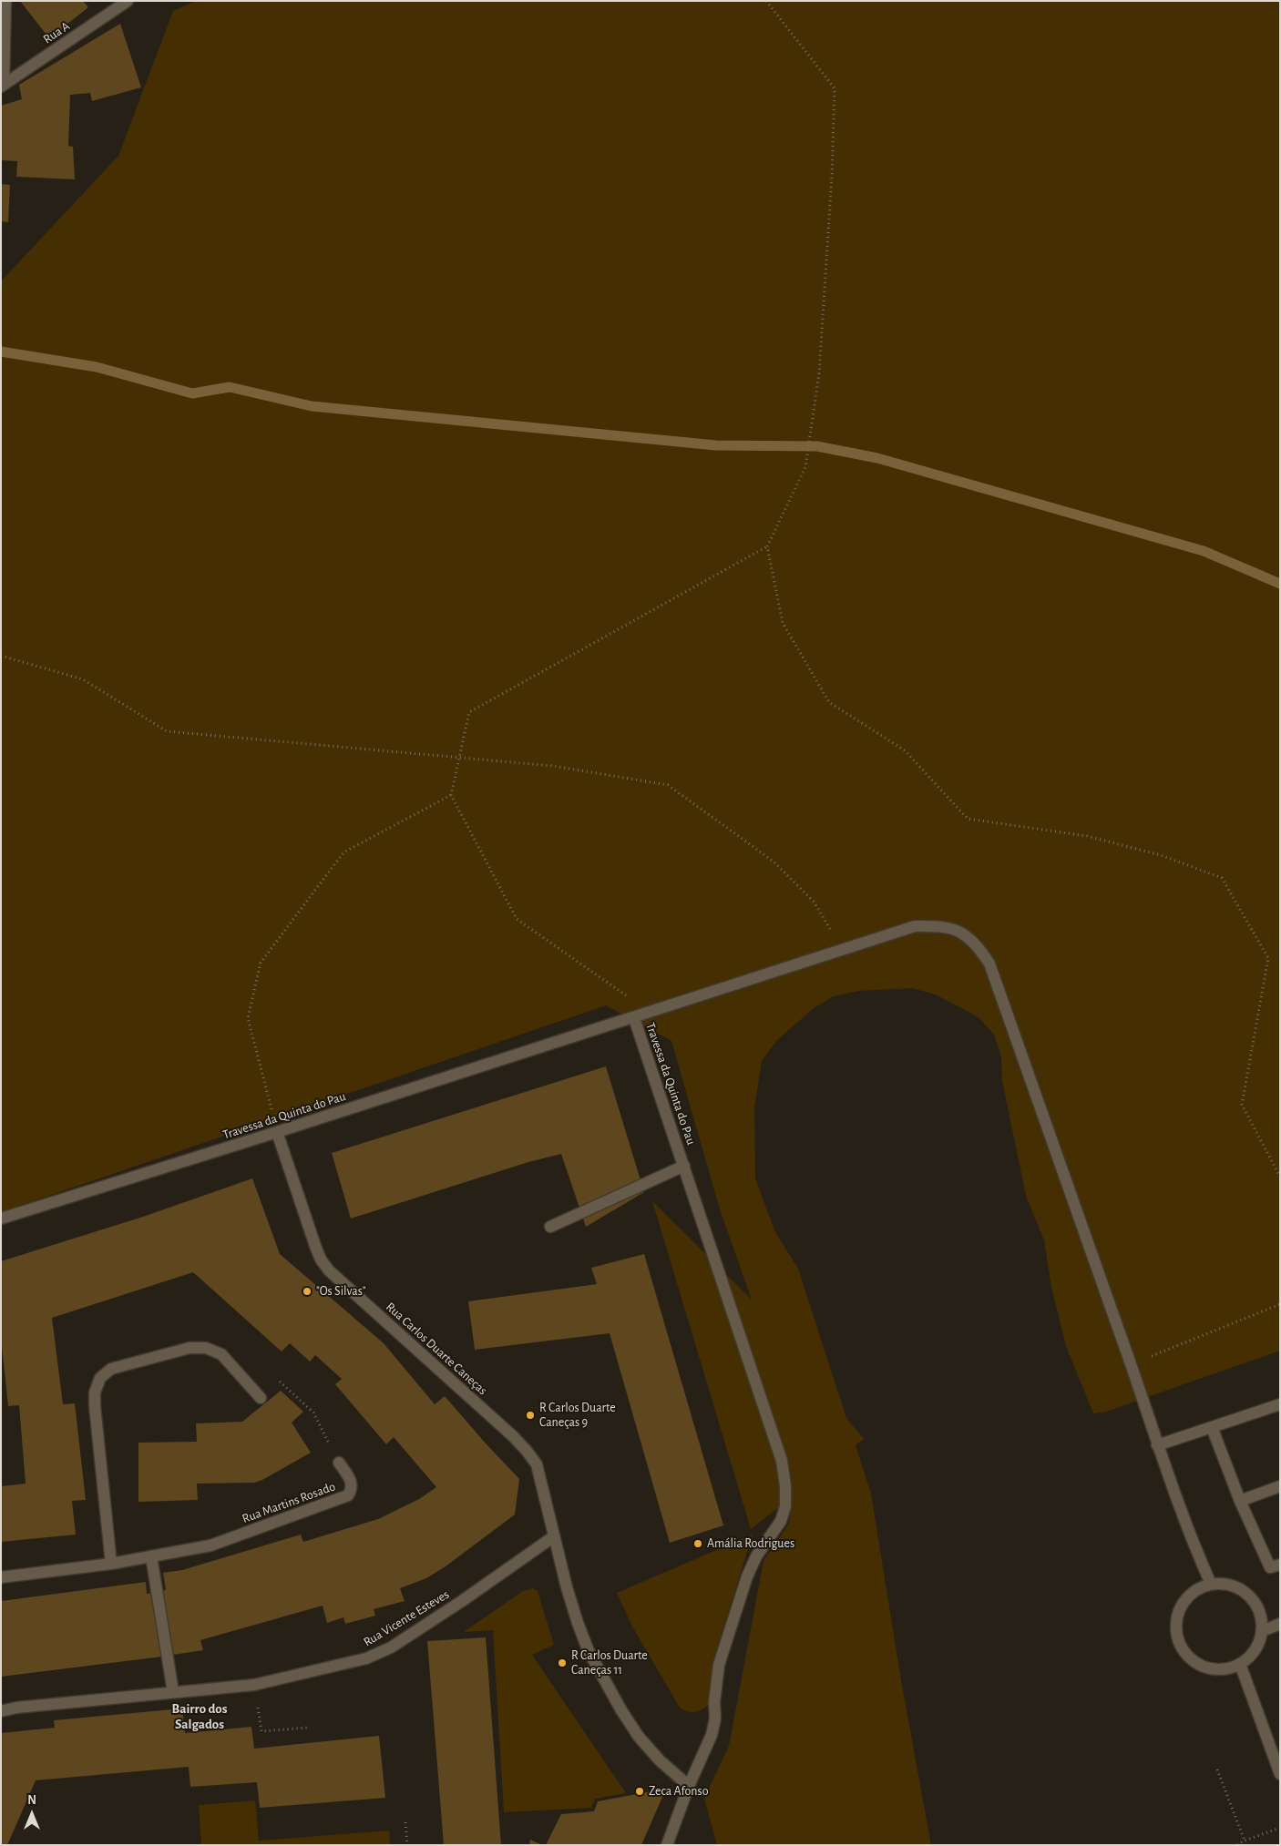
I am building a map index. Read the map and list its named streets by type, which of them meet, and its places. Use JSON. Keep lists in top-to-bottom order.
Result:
{
  "streets": {
    "street": [
      "Rua A",
      "Travessa da Quinta do Pau",
      "Rua Carlos Duarte Caneças",
      "Rua Martins Rosado",
      "Rua Vicente Esteves"
    ]
  },
  "crossings": [
    ["Travessa da Quinta do Pau", "Rua Carlos Duarte Caneças"],
    ["Rua Carlos Duarte Caneças", "Rua Vicente Esteves"]
  ],
  "districts": ["Bairro dos Salgados"],
  "places": [
    "\"Os Silvas\"",
    "R Carlos Duarte Caneças 9",
    "Amália Rodrigues",
    "R Carlos Duarte Caneças 11",
    "Zeca Afonso"
  ],
  "north": "top"
}
